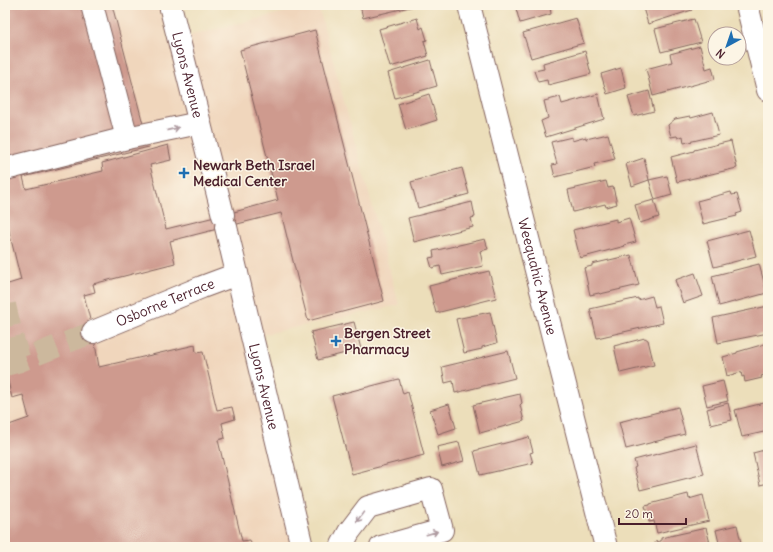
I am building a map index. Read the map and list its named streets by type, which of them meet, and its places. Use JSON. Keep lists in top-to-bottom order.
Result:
{
  "streets": {
    "street": ["Lyons Avenue", "Weequahic Avenue", "Osborne Terrace"]
  },
  "crossings": [
    ["Lyons Avenue", "Osborne Terrace"]
  ],
  "places": {
    "health": ["Newark Beth Israel Medical Center", "Bergen Street Pharmacy"]
  },
  "scale_bar": "20 m",
  "north": "bottom left"
}
